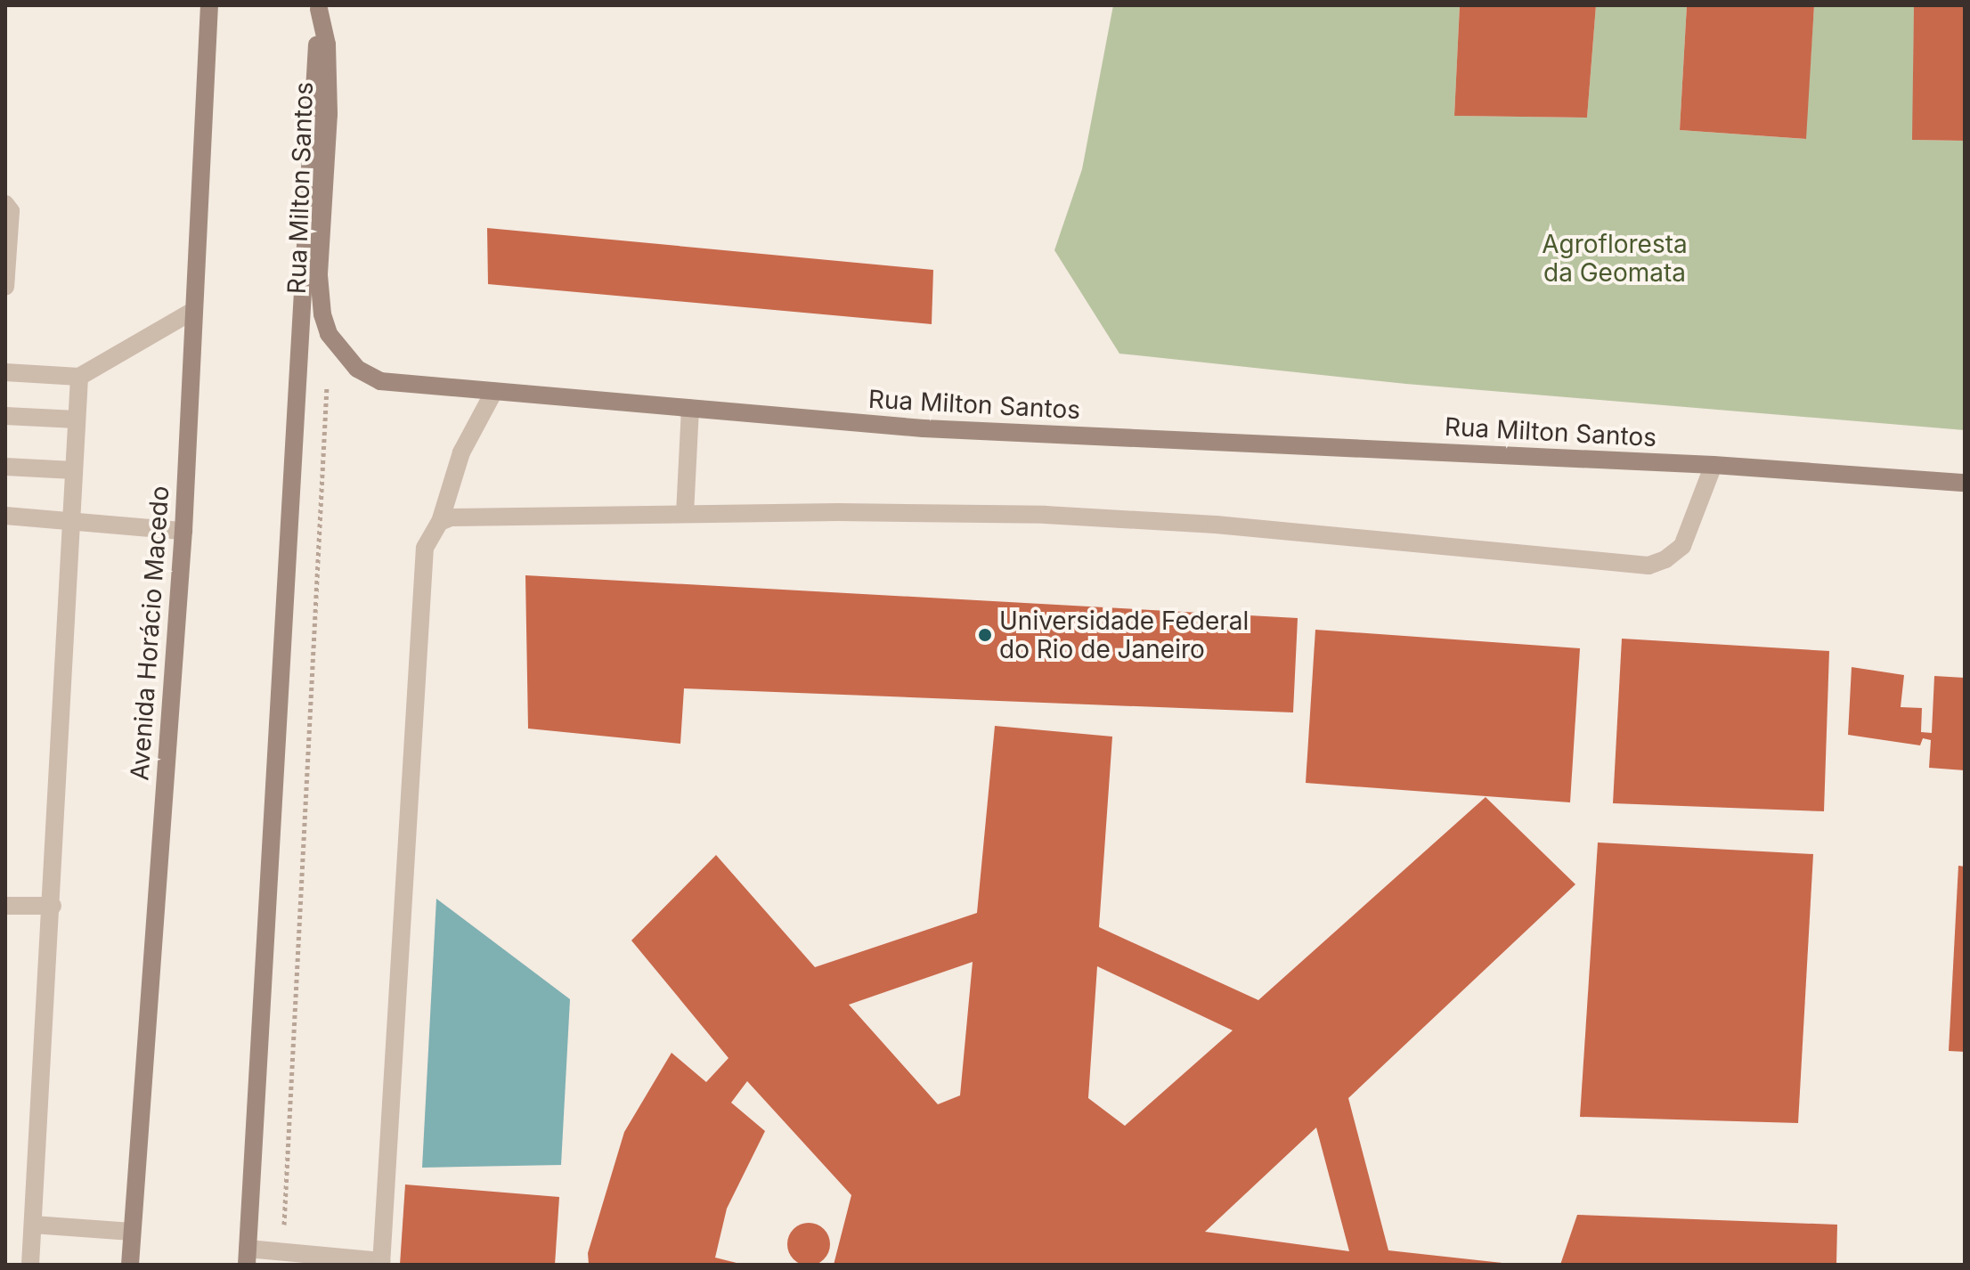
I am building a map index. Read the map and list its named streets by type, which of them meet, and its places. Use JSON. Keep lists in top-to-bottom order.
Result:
{
  "streets": {
    "street": ["Rua Milton Santos", "Avenida Horácio Macedo"]
  },
  "parks": ["Agrofloresta da Geomata"],
  "places": ["Universidade Federal do Rio de Janeiro"]
}
